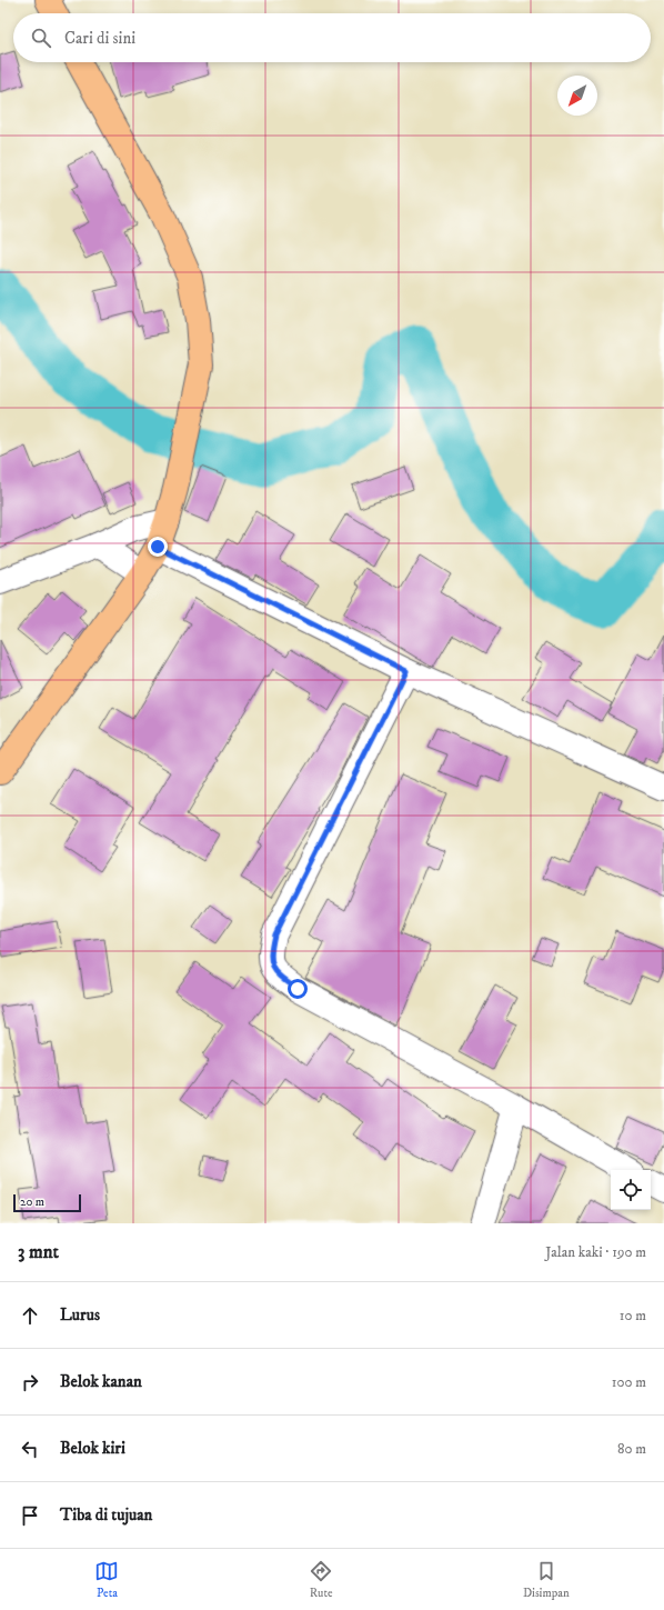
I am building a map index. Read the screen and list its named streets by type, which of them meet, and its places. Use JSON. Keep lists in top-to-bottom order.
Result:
{
  "scale_bar": "20 m",
  "north": "bottom left",
  "page": {
    "search": "Cari di sini",
    "scale": "20 m",
    "heading": ["3 mnt", "Jalan kaki · 190 m"],
    "list": [
      ["Lurus", "10 m"],
      ["Belok kanan", "100 m"],
      ["Belok kiri", "80 m"],
      "Tiba di tujuan"
    ],
    "nav": ["Peta", "Rute", "Disimpan"]
  }
}
